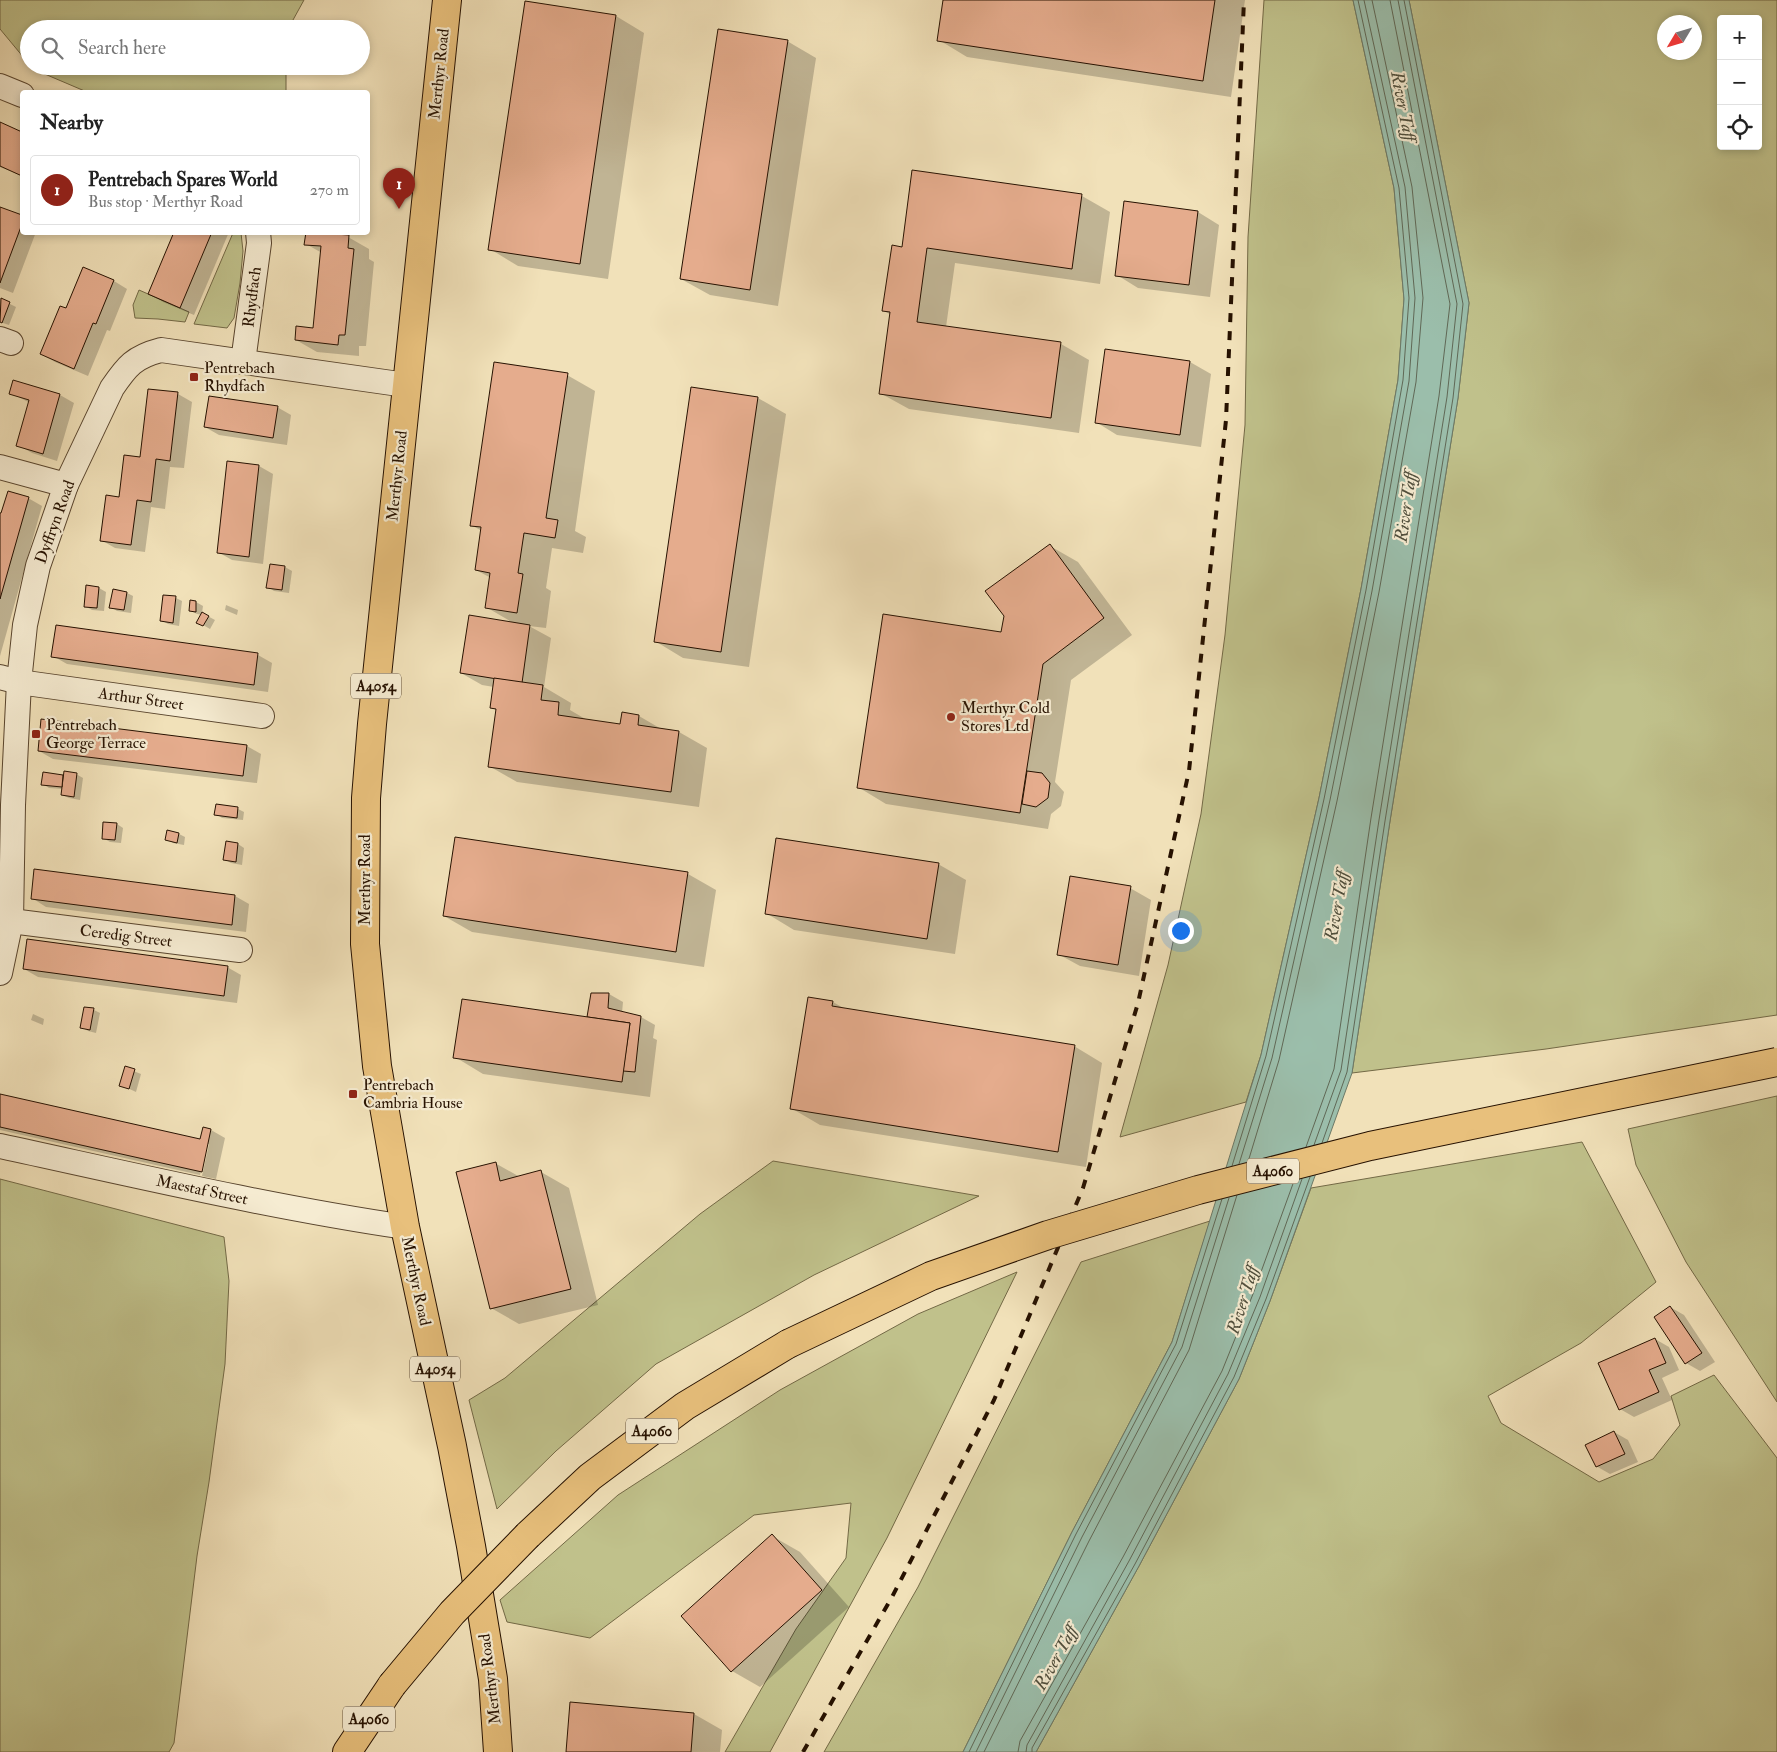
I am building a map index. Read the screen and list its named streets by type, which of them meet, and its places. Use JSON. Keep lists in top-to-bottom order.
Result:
{
  "streets": {
    "main road": ["Merthyr Road", "A4054", "A4060"],
    "street": [
      "Rhydfach",
      "Dyffryn Road",
      "Arthur Street",
      "Ceredig Street",
      "Maestaf Street"
    ]
  },
  "crossings": [
    ["Merthyr Road", "Dyffryn Road"],
    ["Merthyr Road", "Maestaf Street"],
    ["Rhydfach", "Dyffryn Road"],
    ["Dyffryn Road", "Arthur Street"],
    ["Dyffryn Road", "Ceredig Street"]
  ],
  "water": ["River Taff"],
  "places": {
    "transit": ["Pentrebach Rhydfach", "Pentrebach George Terrace", "Pentrebach Cambria House"],
    "other": ["Merthyr Cold Stores Ltd"]
  },
  "north": "bottom left",
  "page": {
    "map_buttons": ["+", "−"],
    "search": "Search here",
    "heading": "Nearby",
    "list": [
      {
        "mark": "1",
        "name": "Pentrebach Spares World",
        "note": "Bus stop · Merthyr Road",
        "value": "270 m"
      }
    ],
    "pins": "1"
  }
}
